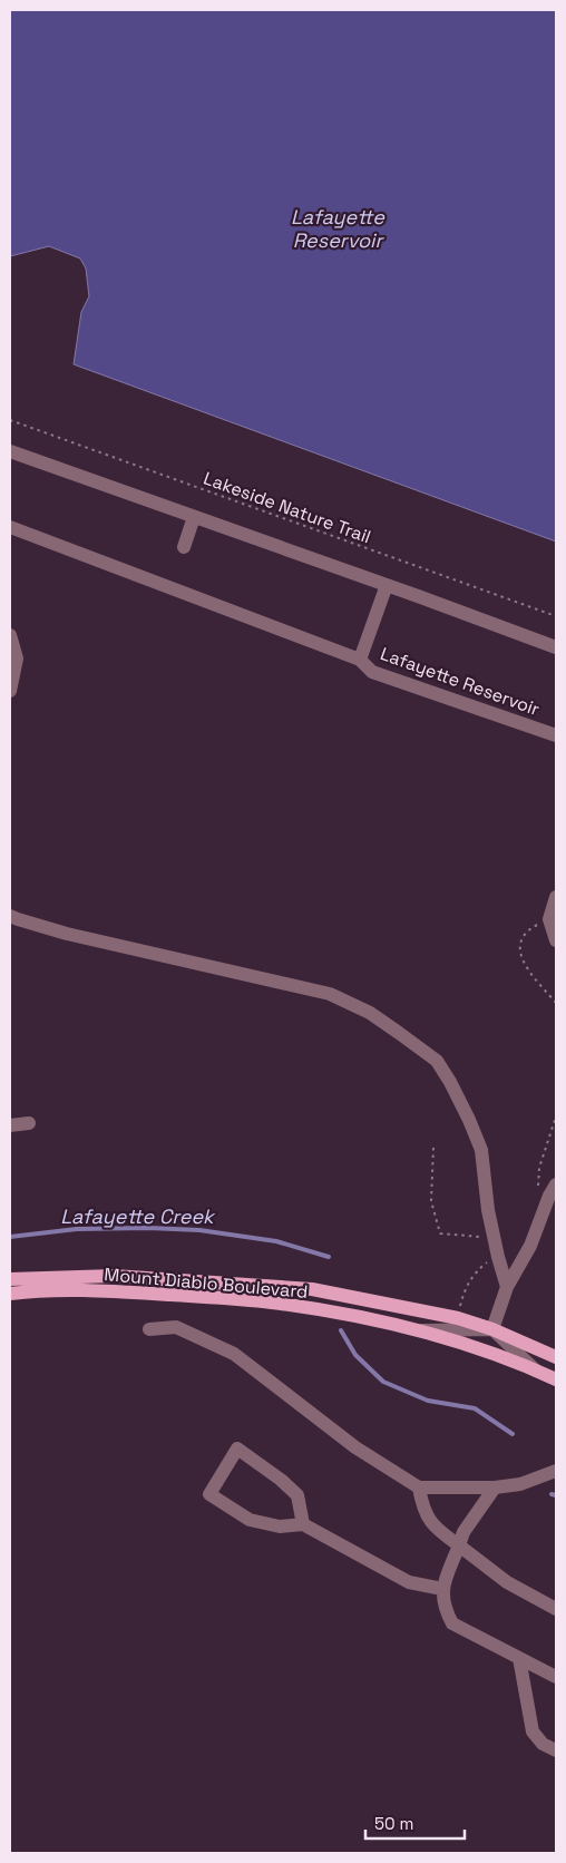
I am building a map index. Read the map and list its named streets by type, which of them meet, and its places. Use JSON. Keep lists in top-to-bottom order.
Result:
{
  "streets": {
    "main road": ["Mount Diablo Boulevard"],
    "street": ["Lafayette Reservoir"],
    "path": ["Lakeside Nature Trail"]
  },
  "water": ["Lafayette Reservoir", "Lafayette Creek"],
  "scale_bar": "50 m"
}
